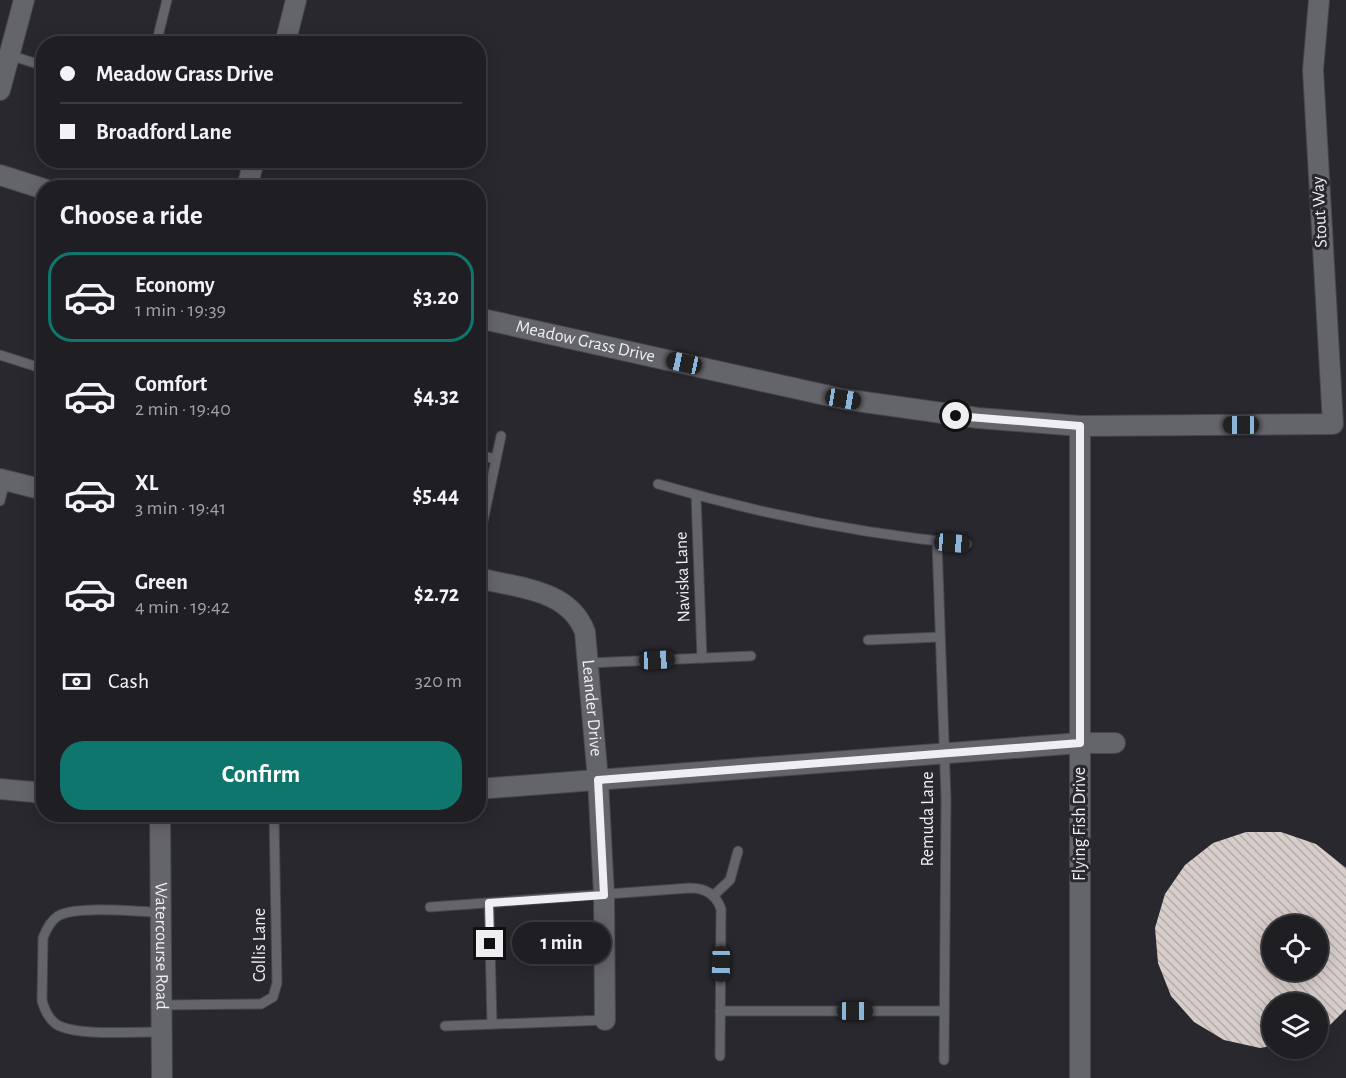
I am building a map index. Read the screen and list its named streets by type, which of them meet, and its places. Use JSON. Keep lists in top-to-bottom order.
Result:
{
  "streets": {
    "street": [
      "Stout Way",
      "Meadow Grass Drive",
      "Leander Drive",
      "Flying Fish Drive",
      "Watercourse Road"
    ],
    "lane": ["Naviska Lane", "Remuda Lane", "Collis Lane"]
  },
  "crossings": [
    ["Stout Way", "Meadow Grass Drive"],
    ["Meadow Grass Drive", "Flying Fish Drive"],
    ["Collis Lane", "Watercourse Road"]
  ],
  "page": {
    "banner": ["Meadow Grass Drive", "Broadford Lane"],
    "heading": "Choose a ride",
    "list": [
      {
        "name": "Economy",
        "note": "1 min · 19:39",
        "value": "$3.20"
      },
      {
        "name": "Comfort",
        "note": "2 min · 19:40",
        "value": "$4.32"
      },
      {
        "name": "XL",
        "note": "3 min · 19:41",
        "value": "$5.44"
      },
      {
        "name": "Green",
        "note": "4 min · 19:42",
        "value": "$2.72"
      }
    ],
    "pay": ["Cash", "320 m"],
    "buttons": "Confirm",
    "bubble": "1 min"
  }
}
